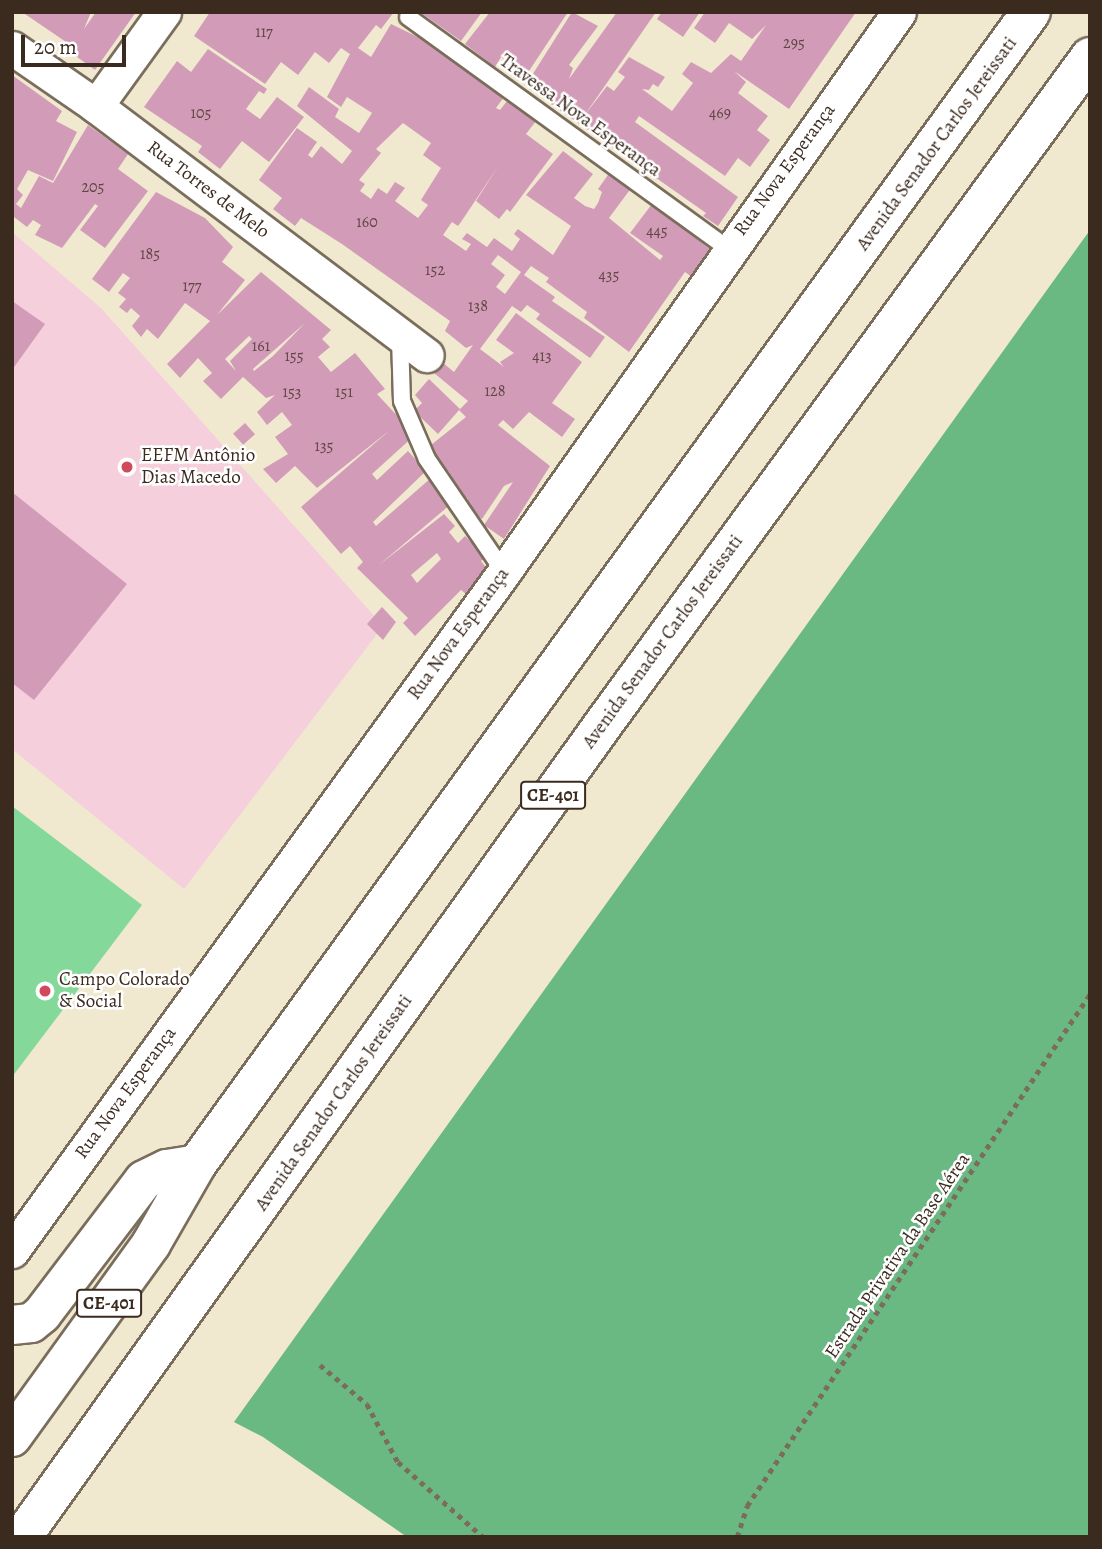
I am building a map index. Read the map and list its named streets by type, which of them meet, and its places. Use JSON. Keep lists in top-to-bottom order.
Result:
{
  "streets": {
    "main road": ["Avenida Senador Carlos Jereissati", "CE-401"],
    "street": ["Rua Nova Esperança", "Rua Torres de Melo"],
    "lane": ["Travessa Nova Esperança"],
    "path": ["Estrada Privativa da Base Aérea"]
  },
  "crossings": [
    ["Travessa Nova Esperança", "Rua Nova Esperança"]
  ],
  "places": ["EEFM Antônio Dias Macedo", "Campo Colorado & Social"],
  "house_numbers": [
    "117",
    "295",
    "105",
    "469",
    "205",
    "160",
    "445",
    "185",
    "152",
    "435",
    "177",
    "138",
    "161",
    "155",
    "413",
    "128",
    "153",
    "151",
    "135"
  ],
  "scale_bar": "20 m"
}
